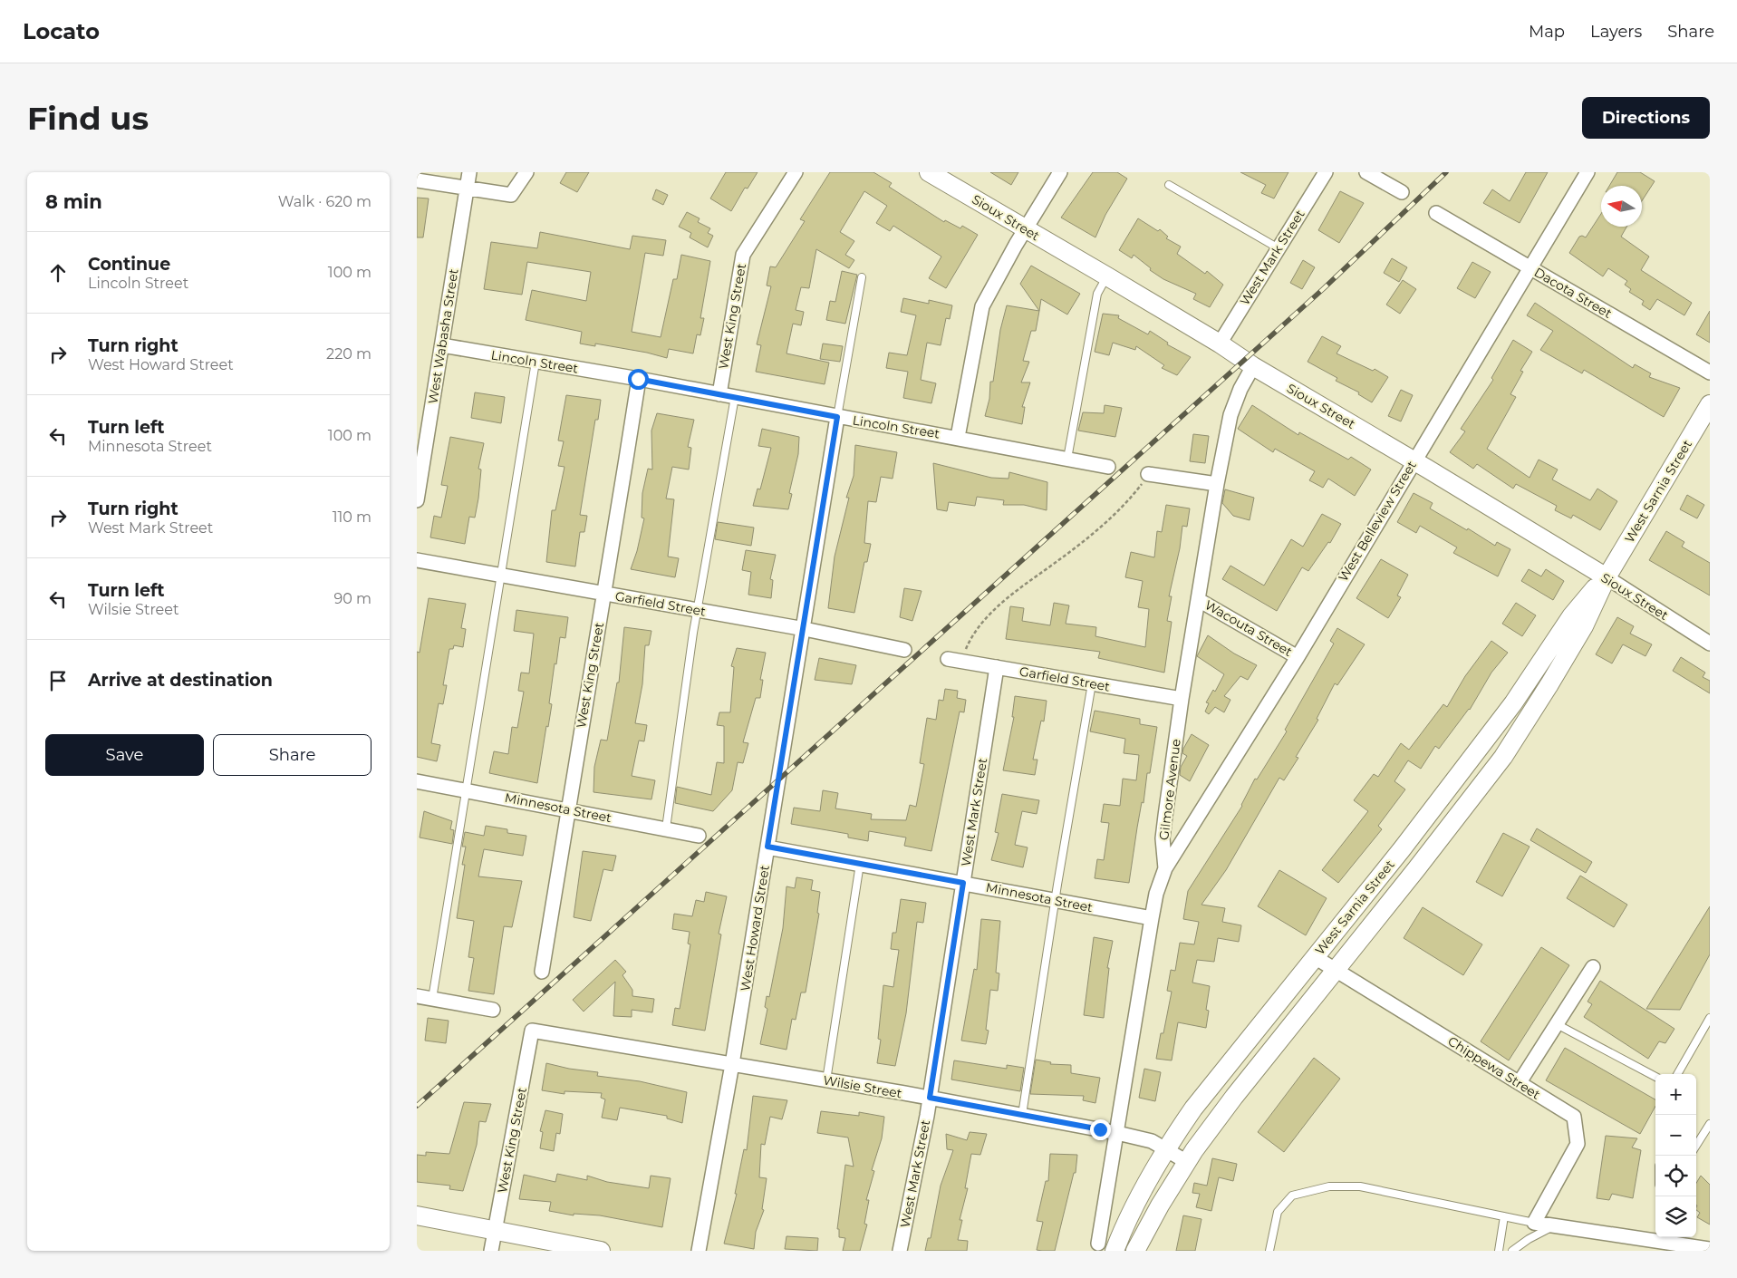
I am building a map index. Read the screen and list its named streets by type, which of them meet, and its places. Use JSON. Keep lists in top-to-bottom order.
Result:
{
  "streets": {
    "street": [
      "Sioux Street",
      "West Mark Street",
      "Dacota Street",
      "West King Street",
      "West Wabasha Street",
      "Lincoln Street",
      "West Sarnia Street",
      "West Belleview Street",
      "Garfield Street",
      "Wacouta Street",
      "Gilmore Avenue",
      "Minnesota Street",
      "West Howard Street",
      "Chippewa Street",
      "Wilsie Street"
    ]
  },
  "crossings": [
    ["Sioux Street", "West Mark Street"],
    ["Sioux Street", "West Sarnia Street"],
    ["Sioux Street", "West Belleview Street"],
    ["Sioux Street", "Gilmore Avenue"],
    ["West Mark Street", "Garfield Street"],
    ["West Mark Street", "Minnesota Street"],
    ["West Mark Street", "Wilsie Street"],
    ["Dacota Street", "West Belleview Street"],
    ["West King Street", "Lincoln Street"],
    ["West King Street", "Garfield Street"],
    ["West King Street", "Minnesota Street"],
    ["West King Street", "Wilsie Street"],
    ["West Wabasha Street", "Lincoln Street"],
    ["Lincoln Street", "West Howard Street"],
    ["West Sarnia Street", "Gilmore Avenue"],
    ["West Sarnia Street", "Chippewa Street"],
    ["West Sarnia Street", "Wilsie Street"],
    ["West Belleview Street", "Wacouta Street"],
    ["West Belleview Street", "Gilmore Avenue"],
    ["Garfield Street", "Gilmore Avenue"],
    ["Garfield Street", "West Howard Street"],
    ["Wacouta Street", "Gilmore Avenue"],
    ["Gilmore Avenue", "Minnesota Street"],
    ["Gilmore Avenue", "Wilsie Street"],
    ["Minnesota Street", "West Howard Street"],
    ["West Howard Street", "Wilsie Street"]
  ],
  "north": "left",
  "page": {
    "header": "Locato",
    "nav": ["Map", "Layers", "Share"],
    "buttons": [
      "Directions",
      ["Save", "Share"]
    ],
    "title": "Find us",
    "heading": ["8 min", "Walk · 620 m"],
    "list": [
      ["Continue", "Lincoln Street", "100 m"],
      ["Turn right", "West Howard Street", "220 m"],
      ["Turn left", "Minnesota Street", "100 m"],
      ["Turn right", "West Mark Street", "110 m"],
      ["Turn left", "Wilsie Street", "90 m"],
      "Arrive at destination"
    ],
    "map_buttons": ["+", "−"]
  }
}
